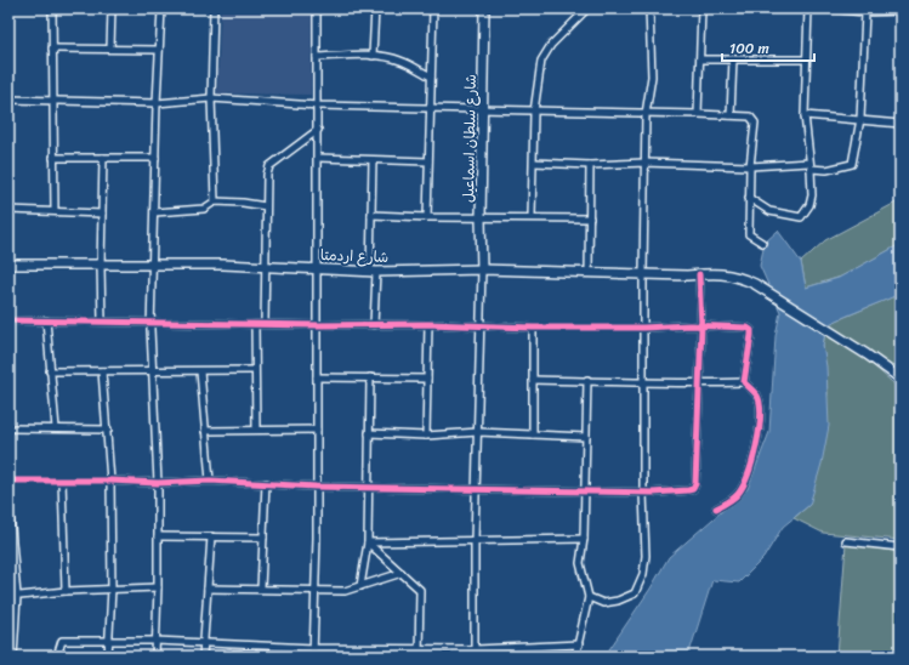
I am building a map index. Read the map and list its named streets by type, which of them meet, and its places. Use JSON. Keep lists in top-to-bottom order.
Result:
{
  "streets": {
    "main road": ["شارع سلطان اسماعيل", "شارع اردمتا"]
  },
  "crossings": [
    ["شارع سلطان اسماعيل", "شارع اردمتا"]
  ],
  "scale_bar": "100 m"
}
